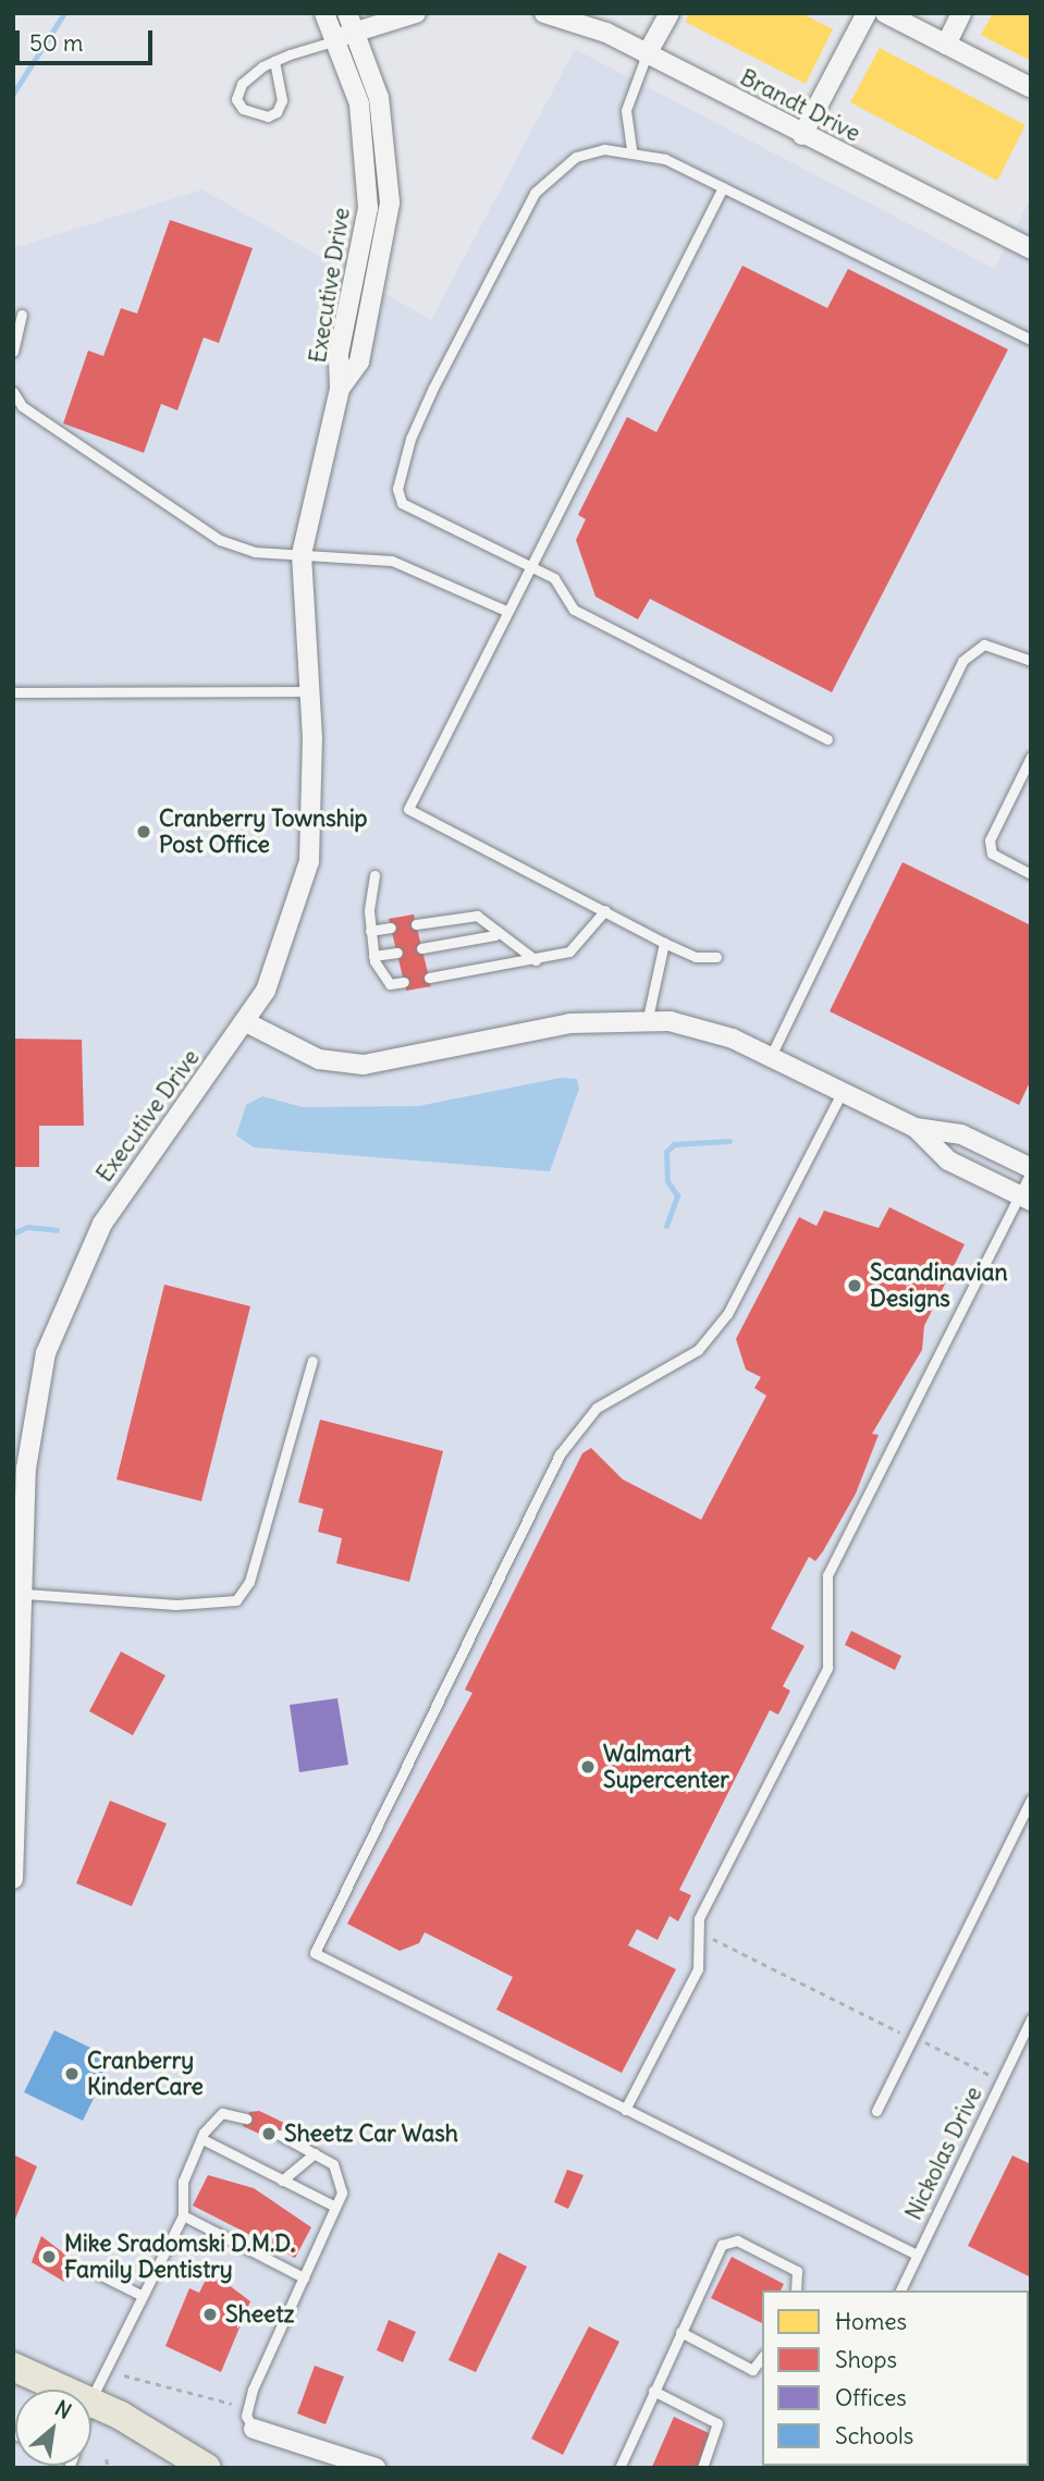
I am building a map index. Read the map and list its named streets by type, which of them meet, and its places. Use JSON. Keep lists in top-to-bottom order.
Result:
{
  "streets": {
    "street": ["Brandt Drive", "Executive Drive"],
    "lane": ["Nickolas Drive"]
  },
  "places": [
    "Cranberry Township Post Office",
    "Scandinavian Designs",
    "Walmart Supercenter",
    "Cranberry KinderCare",
    "Sheetz Car Wash",
    "Mike Sradomski D.M.D. Family Dentistry",
    "Sheetz"
  ],
  "legend": [
    "Homes",
    "Shops",
    "Offices",
    "Schools"
  ],
  "scale_bar": "50 m",
  "north": "top right"
}
